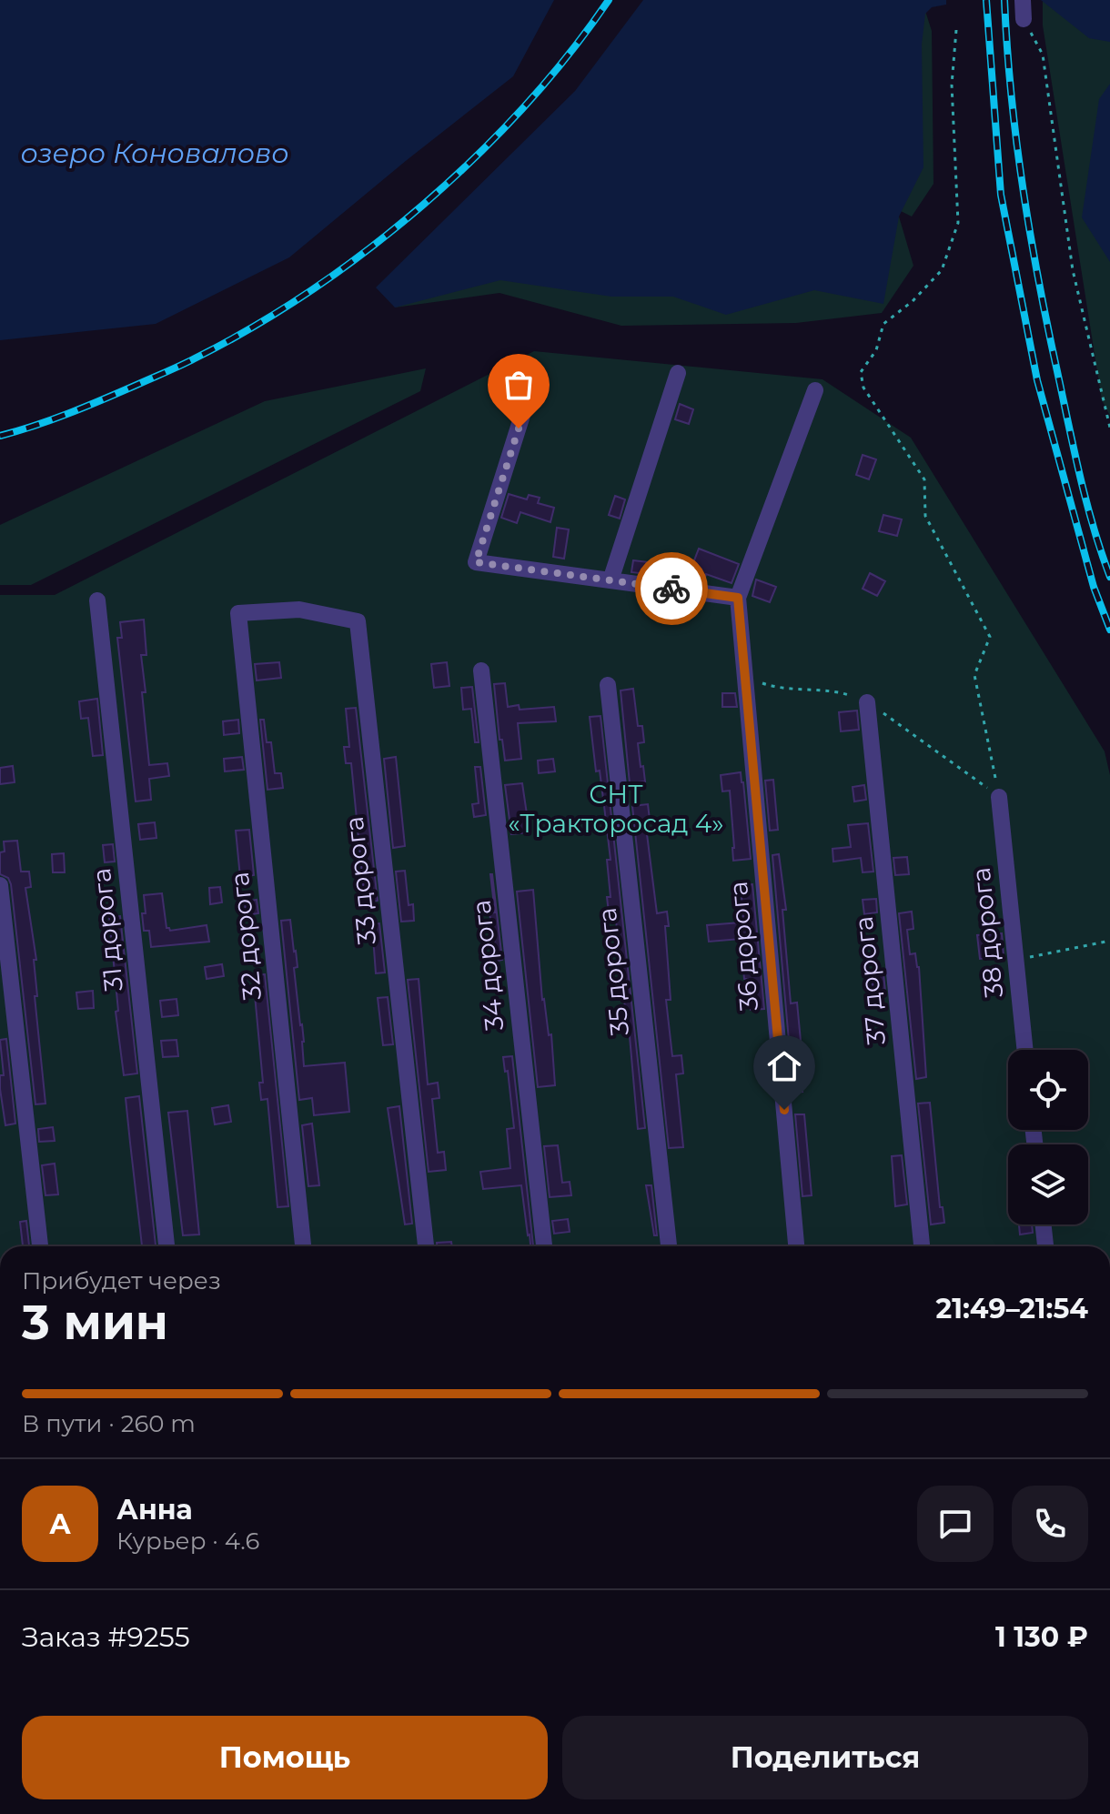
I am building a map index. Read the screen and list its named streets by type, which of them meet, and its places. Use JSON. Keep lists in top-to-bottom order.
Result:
{
  "streets": {
    "street": [
      "33 дорога",
      "31 дорога",
      "38 дорога",
      "32 дорога",
      "36 дорога",
      "34 дорога",
      "35 дорога",
      "37 дорога"
    ]
  },
  "crossings": [
    ["33 дорога", "32 дорога"]
  ],
  "water": ["озеро Коновалово"],
  "parks": ["СНТ «Тракторосад 4»"],
  "page": {
    "heading": ["3 мин", "Прибудет через", "21:49–21:54"],
    "panel": [
      "Анна",
      "Курьер · 4.6",
      "Заказ #9255",
      "1 130 ₽"
    ],
    "bar": "В пути · 260 m",
    "round": "А",
    "buttons": ["Помощь", "Поделиться"]
  }
}
